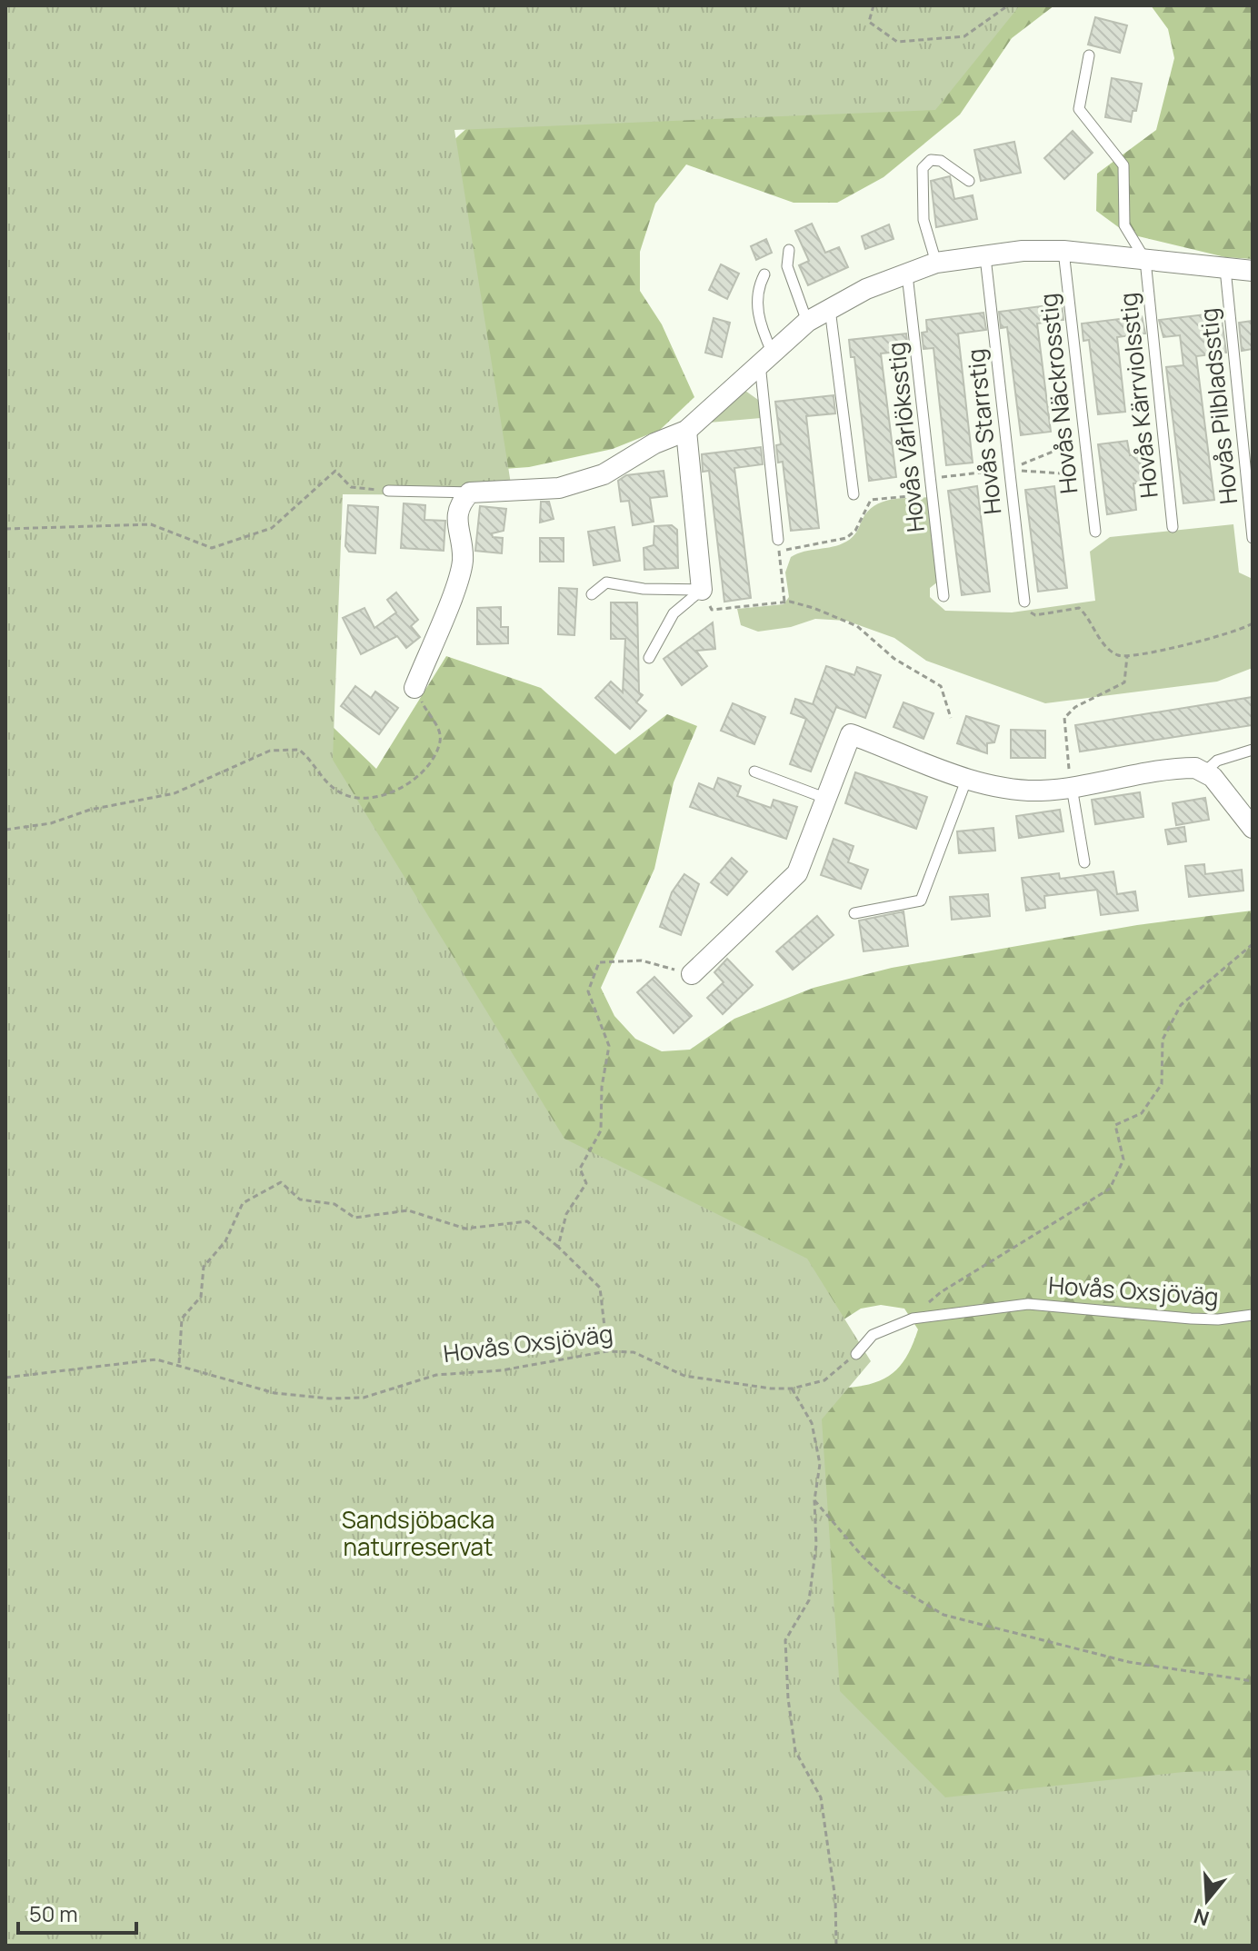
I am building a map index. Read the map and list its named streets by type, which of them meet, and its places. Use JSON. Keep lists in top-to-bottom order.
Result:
{
  "streets": {
    "lane": [
      "Hovås Näckrosstig",
      "Hovås Kärrviolsstig",
      "Hovås Pilbladsstig",
      "Hovås Starrstig",
      "Hovås Vårlöksstig",
      "Hovås Oxsjöväg"
    ]
  },
  "parks": ["Sandsjöbacka naturreservat"],
  "scale_bar": "50 m",
  "north": "bottom"
}
